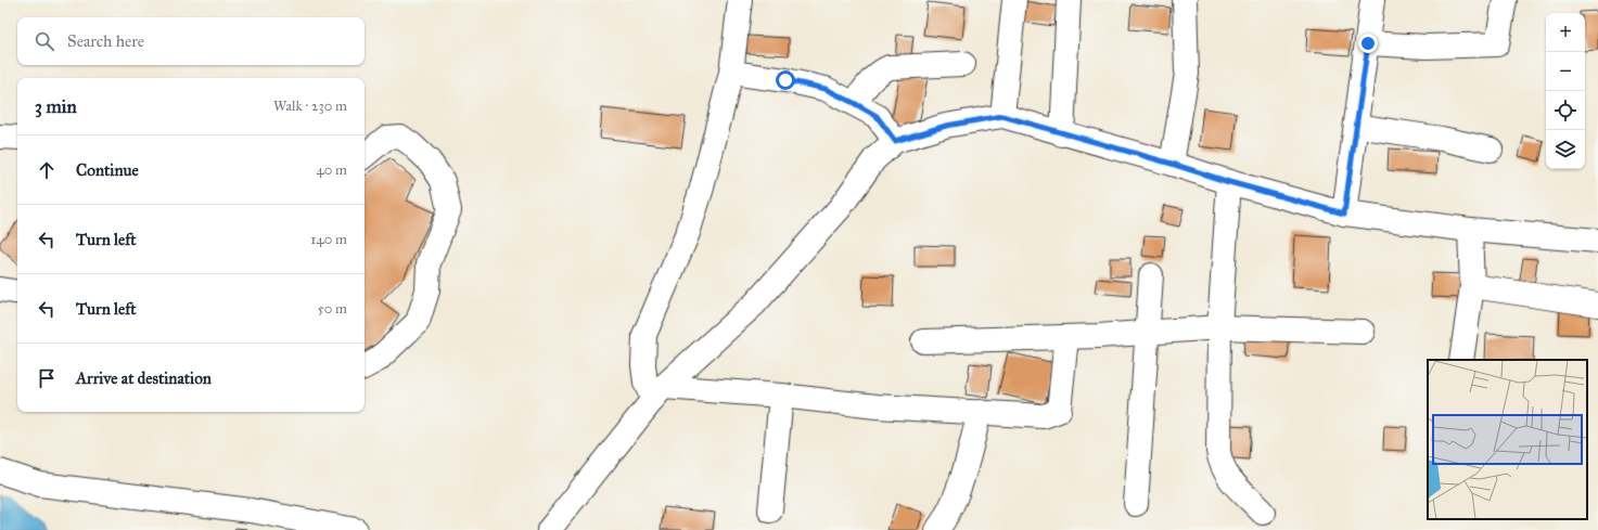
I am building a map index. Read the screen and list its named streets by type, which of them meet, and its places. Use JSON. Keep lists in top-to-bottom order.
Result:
{
  "page": {
    "map_buttons": ["+", "−"],
    "search": "Search here",
    "heading": ["3 min", "Walk · 230 m"],
    "list": [
      ["Continue", "40 m"],
      ["Turn left", "140 m"],
      ["Turn left", "50 m"],
      "Arrive at destination"
    ]
  }
}
